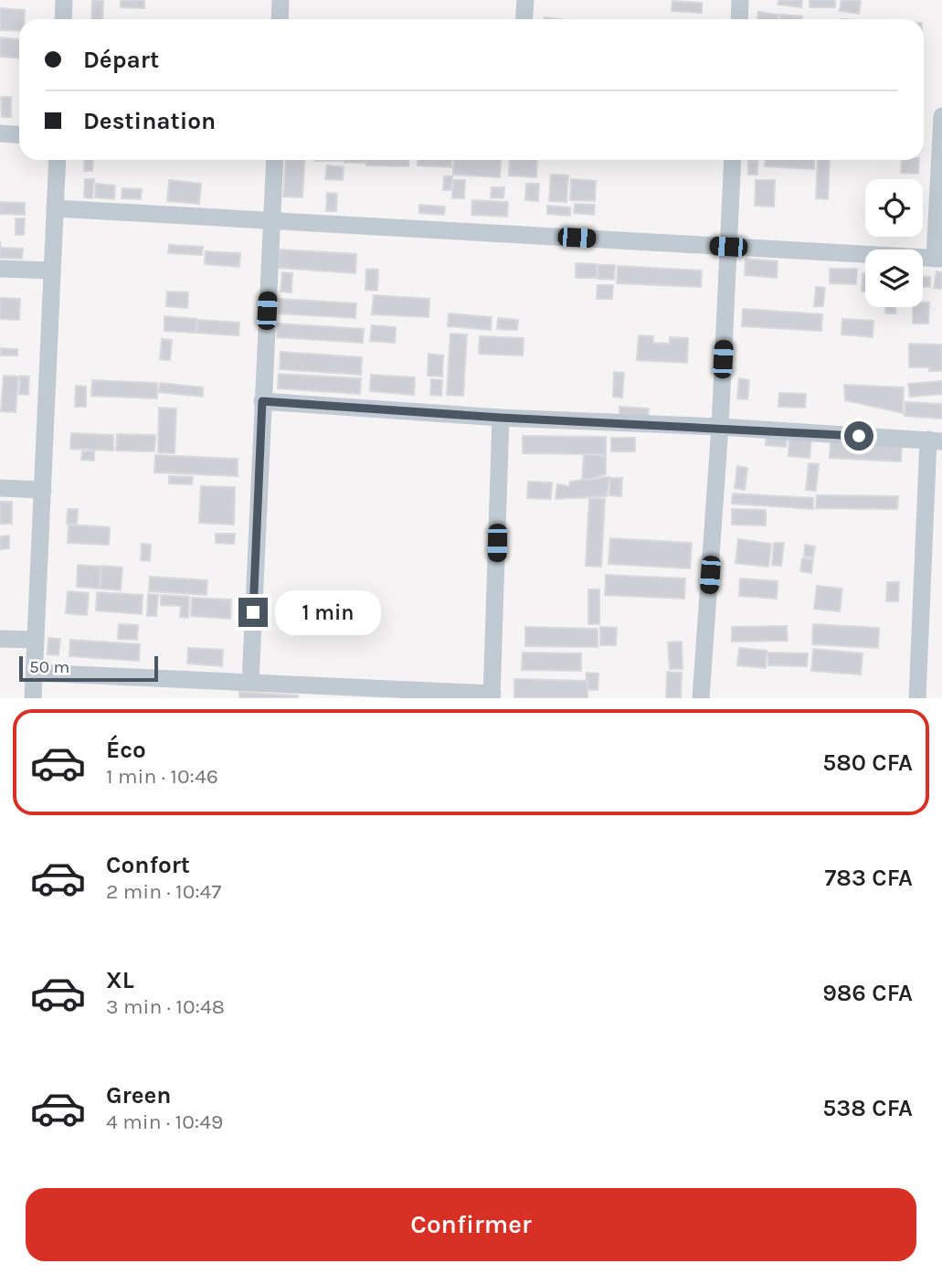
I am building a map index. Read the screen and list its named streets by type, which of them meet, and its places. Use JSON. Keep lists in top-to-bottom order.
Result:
{
  "scale_bar": "50 m",
  "page": {
    "banner": ["Départ", "Destination"],
    "bubble": "1 min",
    "scale": "50 m",
    "list": [
      {
        "name": "Éco",
        "note": "1 min · 10:46",
        "value": "580 CFA"
      },
      {
        "name": "Confort",
        "note": "2 min · 10:47",
        "value": "783 CFA"
      },
      {
        "name": "XL",
        "note": "3 min · 10:48",
        "value": "986 CFA"
      },
      {
        "name": "Green",
        "note": "4 min · 10:49",
        "value": "538 CFA"
      }
    ],
    "buttons": "Confirmer"
  }
}
